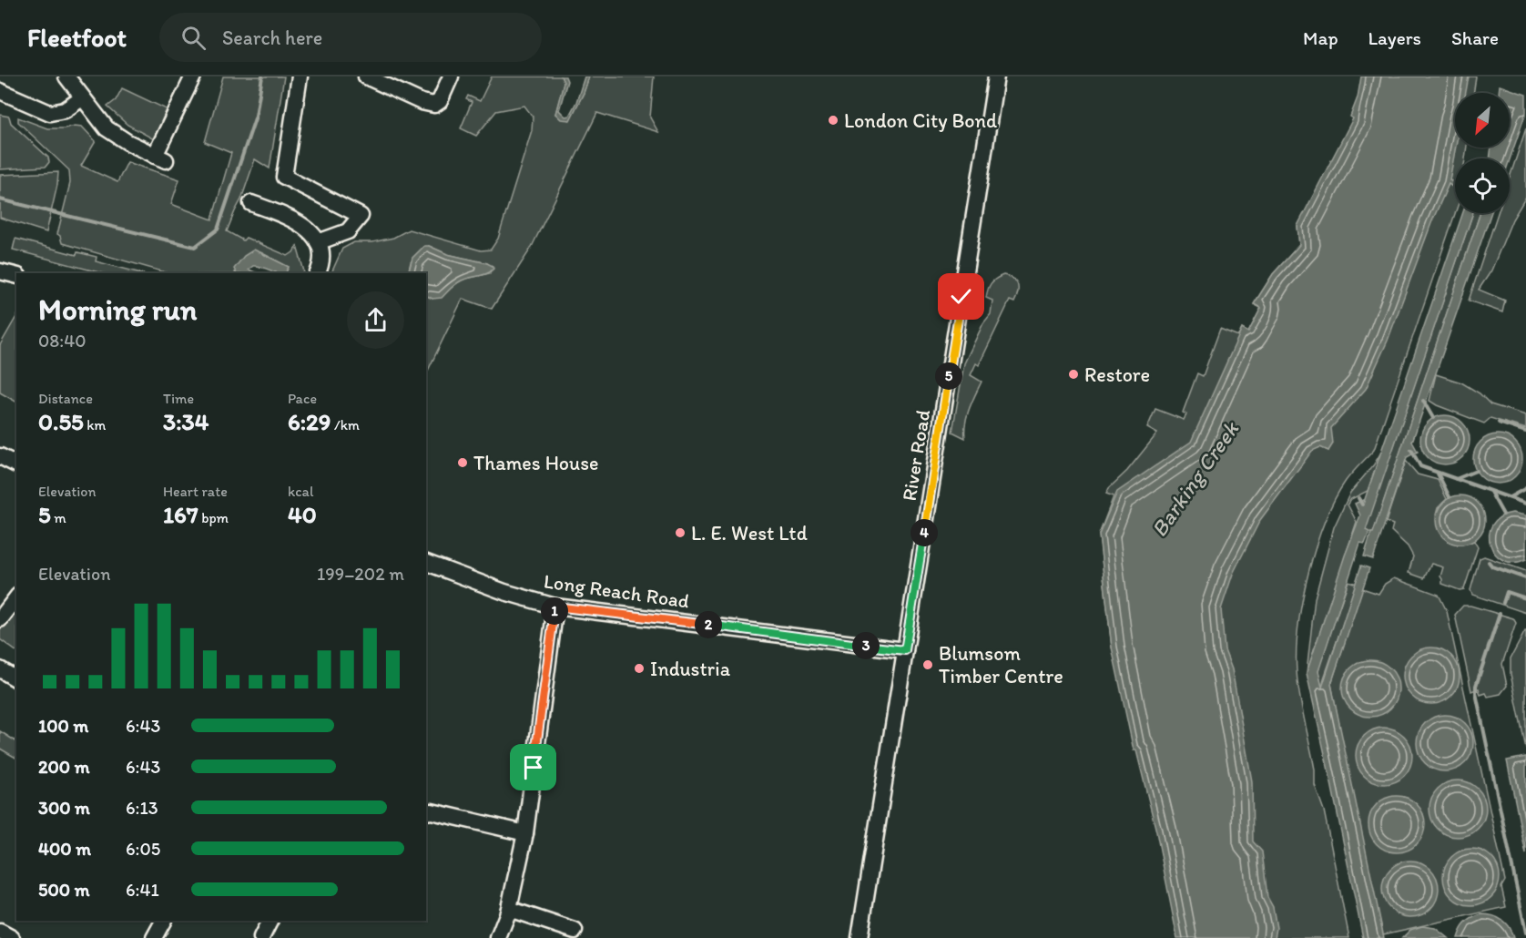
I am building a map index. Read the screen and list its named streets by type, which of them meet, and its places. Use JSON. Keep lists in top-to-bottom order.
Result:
{
  "streets": {
    "street": ["River Road", "Long Reach Road"]
  },
  "crossings": [
    ["River Road", "Long Reach Road"]
  ],
  "water": ["Barking Creek"],
  "places": [
    "London City Bond",
    "Restore",
    "Thames House",
    "L. E. West Ltd",
    "Blumsom Timber Centre",
    "Industria"
  ],
  "north": "bottom left",
  "page": {
    "header": "Fleetfoot",
    "search": "Search here",
    "nav": ["Map", "Layers", "Share"],
    "heading": ["Morning run", "08:40"],
    "pins": [
      "5",
      "4",
      "1",
      "2",
      "3"
    ],
    "stats": [
      ["Distance", "0.55 km"],
      ["Time", "3:34"],
      ["Pace", "6:29 /km"],
      ["Elevation", "5 m"],
      ["Heart rate", "167 bpm"],
      ["kcal", "40"]
    ],
    "chart": ["Elevation", "199–202 m"],
    "list": [
      {
        "name": "100 m",
        "note": "6:43"
      },
      {
        "name": "200 m",
        "note": "6:43"
      },
      {
        "name": "300 m",
        "note": "6:13"
      },
      {
        "name": "400 m",
        "note": "6:05"
      },
      {
        "name": "500 m",
        "note": "6:41"
      }
    ]
  }
}
